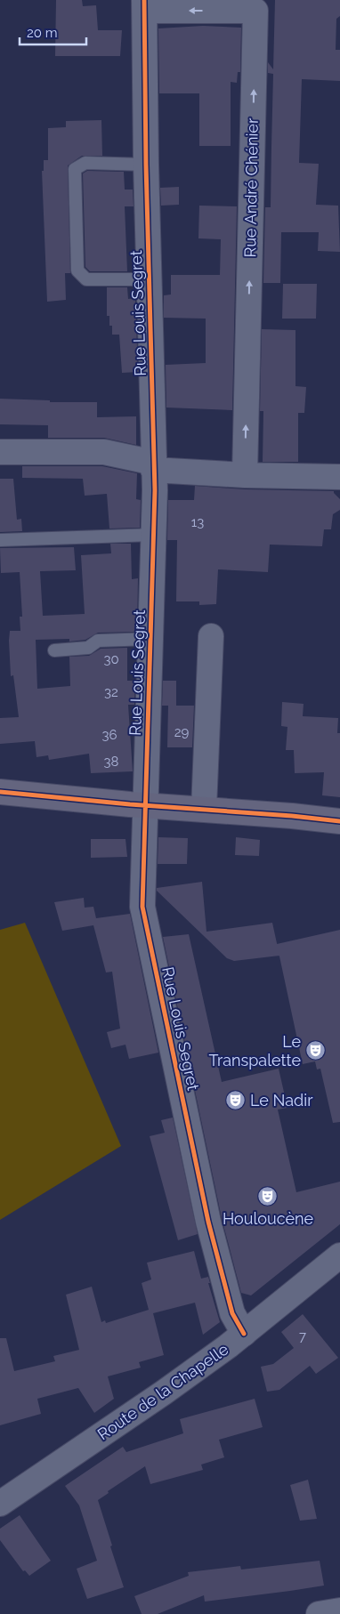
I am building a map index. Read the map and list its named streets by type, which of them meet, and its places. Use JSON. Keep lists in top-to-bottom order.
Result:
{
  "streets": {
    "street": ["Rue André Chénier", "Rue Louis Segret", "Route de la Chapelle"]
  },
  "crossings": [
    ["Rue André Chénier", "Rue Louis Segret"],
    ["Rue Louis Segret", "Route de la Chapelle"]
  ],
  "one_way": ["Rue André Chénier"],
  "places": {
    "theatre": ["Le Transpalette", "Le Nadir", "Houloucène"]
  },
  "house_numbers": [
    "13",
    "30",
    "32",
    "29",
    "36",
    "38",
    "7"
  ],
  "scale_bar": "20 m"
}
